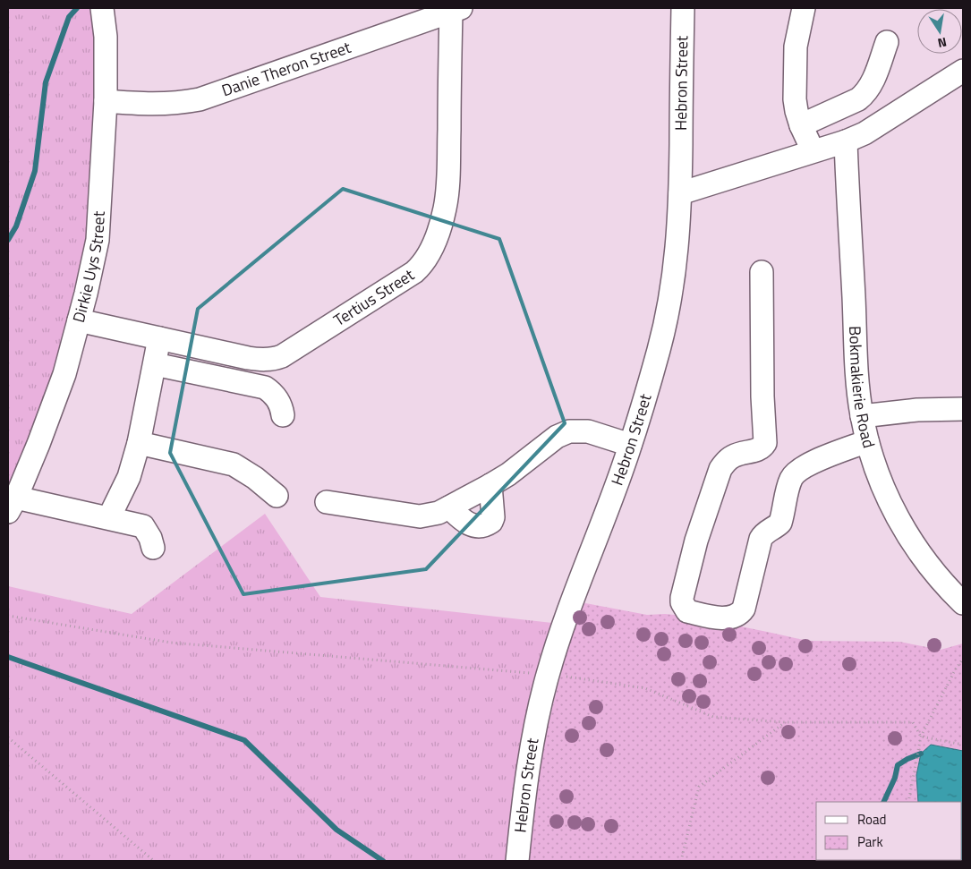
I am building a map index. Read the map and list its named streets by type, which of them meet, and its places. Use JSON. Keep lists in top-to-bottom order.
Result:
{
  "streets": {
    "street": [
      "Danie Theron Street",
      "Hebron Street",
      "Dirkie Uys Street",
      "Tertius Street",
      "Bokmakierie Road"
    ]
  },
  "crossings": [
    ["Danie Theron Street", "Dirkie Uys Street"],
    ["Danie Theron Street", "Tertius Street"],
    ["Dirkie Uys Street", "Tertius Street"]
  ],
  "legend": ["Road", "Park"],
  "north": "bottom"
}
